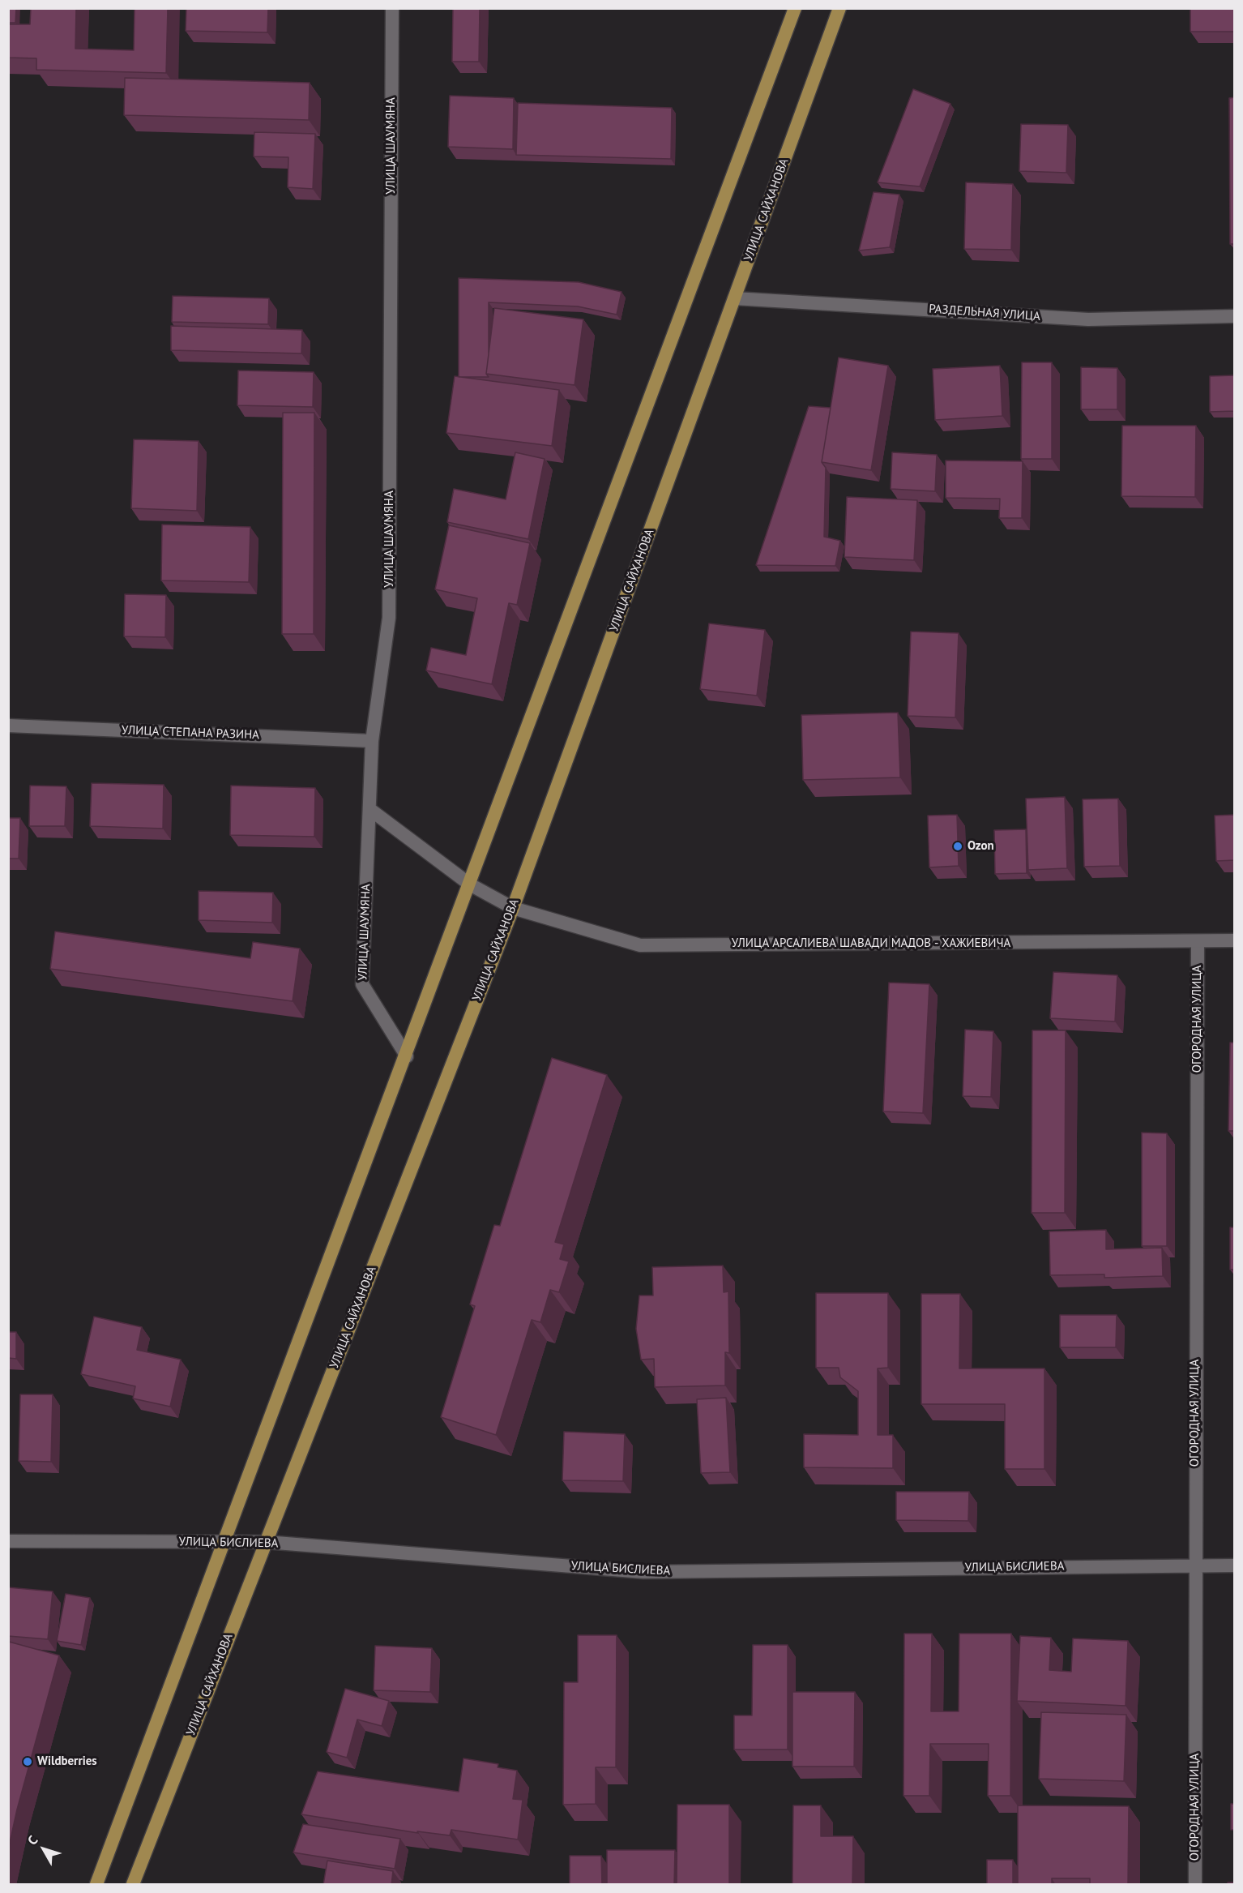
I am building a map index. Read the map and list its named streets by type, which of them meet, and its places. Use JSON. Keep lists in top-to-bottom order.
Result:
{
  "streets": {
    "main road": ["УЛИЦА САЙХАНОВА"],
    "street": [
      "УЛИЦА ШАУМЯНА",
      "РАЗДЕЛЬНАЯ УЛИЦА",
      "УЛИЦА СТЕПАНА РАЗИНА",
      "УЛИЦА АРСАЛИЕВА ШАВАДИ МАДОВ - ХАЖИЕВИЧА",
      "ОГОРОДНАЯ УЛИЦА",
      "УЛИЦА БИСЛИЕВА"
    ]
  },
  "crossings": [
    ["УЛИЦА ШАУМЯНА", "УЛИЦА СТЕПАНА РАЗИНА"],
    ["УЛИЦА ШАУМЯНА", "УЛИЦА АРСАЛИЕВА ШАВАДИ МАДОВ - ХАЖИЕВИЧА"],
    ["УЛИЦА САЙХАНОВА", "РАЗДЕЛЬНАЯ УЛИЦА"],
    ["УЛИЦА САЙХАНОВА", "УЛИЦА АРСАЛИЕВА ШАВАДИ МАДОВ - ХАЖИЕВИЧА"],
    ["УЛИЦА САЙХАНОВА", "УЛИЦА БИСЛИЕВА"],
    ["УЛИЦА АРСАЛИЕВА ШАВАДИ МАДОВ - ХАЖИЕВИЧА", "ОГОРОДНАЯ УЛИЦА"],
    ["ОГОРОДНАЯ УЛИЦА", "УЛИЦА БИСЛИЕВА"]
  ],
  "places": ["Ozon", "Wildberries"],
  "north": "top left"
}
